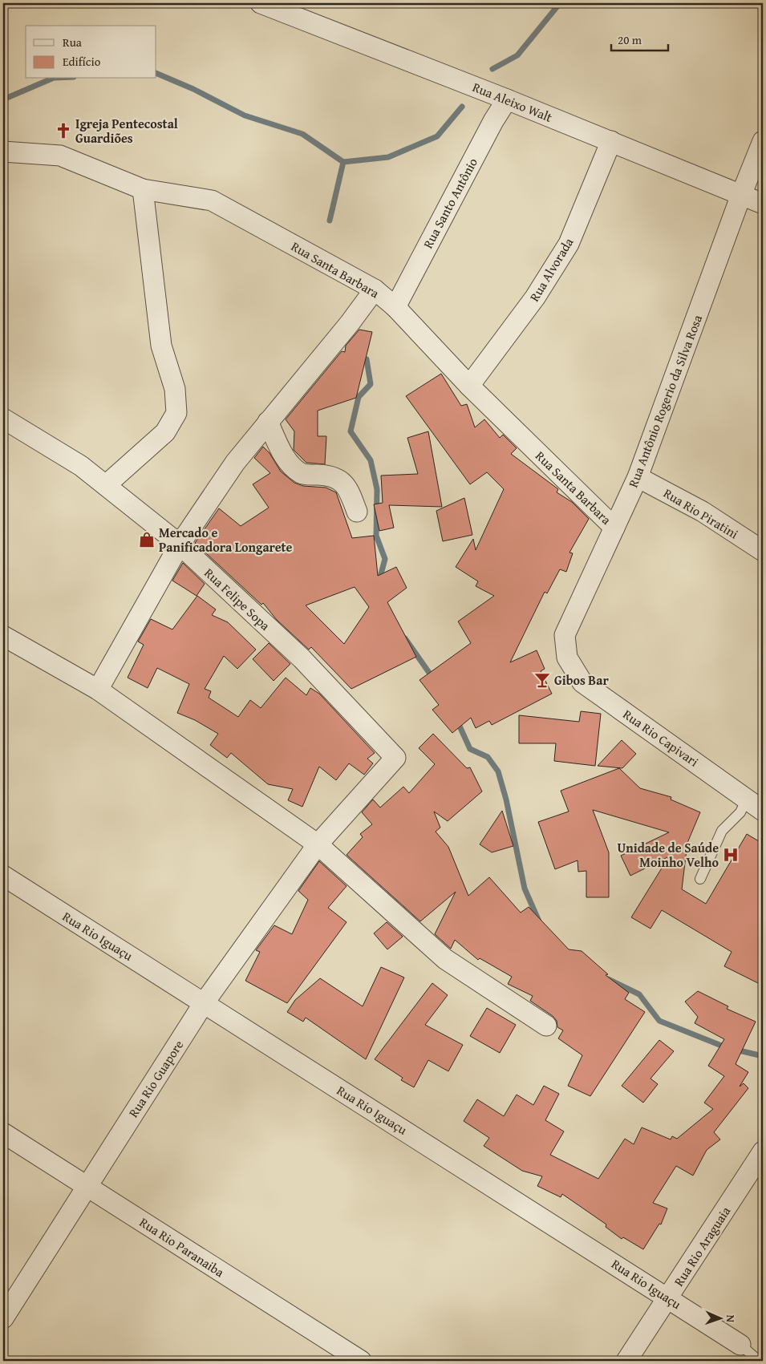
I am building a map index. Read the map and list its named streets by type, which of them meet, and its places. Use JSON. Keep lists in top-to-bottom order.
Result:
{
  "streets": {
    "street": [
      "Rua Aleixo Walt",
      "Rua Santo Antônio",
      "Rua Santa Barbara",
      "Rua Alvorada",
      "Rua Antônio Rogerio da Silva Rosa",
      "Rua Rio Piratini",
      "Rua Felipe Sopa",
      "Rua Rio Capivari",
      "Rua Rio Iguaçu",
      "Rua Rio Guapore",
      "Rua Rio Araguaia",
      "Rua Rio Paranaiba"
    ]
  },
  "crossings": [
    ["Rua Aleixo Walt", "Rua Santo Antônio"],
    ["Rua Aleixo Walt", "Rua Alvorada"],
    ["Rua Aleixo Walt", "Rua Antônio Rogerio da Silva Rosa"],
    ["Rua Santo Antônio", "Rua Santa Barbara"],
    ["Rua Santa Barbara", "Rua Alvorada"],
    ["Rua Santa Barbara", "Rua Antônio Rogerio da Silva Rosa"],
    ["Rua Antônio Rogerio da Silva Rosa", "Rua Rio Piratini"],
    ["Rua Antônio Rogerio da Silva Rosa", "Rua Rio Capivari"],
    ["Rua Felipe Sopa", "Rua Rio Guapore"],
    ["Rua Rio Iguaçu", "Rua Rio Guapore"],
    ["Rua Rio Iguaçu", "Rua Rio Araguaia"],
    ["Rua Rio Guapore", "Rua Rio Paranaiba"]
  ],
  "places": {
    "church": ["Igreja Pentecostal Guardiões"],
    "shop": ["Mercado e Panificadora Longarete"],
    "bar": ["Gibos Bar"],
    "hospital": ["Unidade de Saúde Moinho Velho"]
  },
  "legend": ["Rua", "Edifício"],
  "scale_bar": "20 m",
  "north": "right"
}
